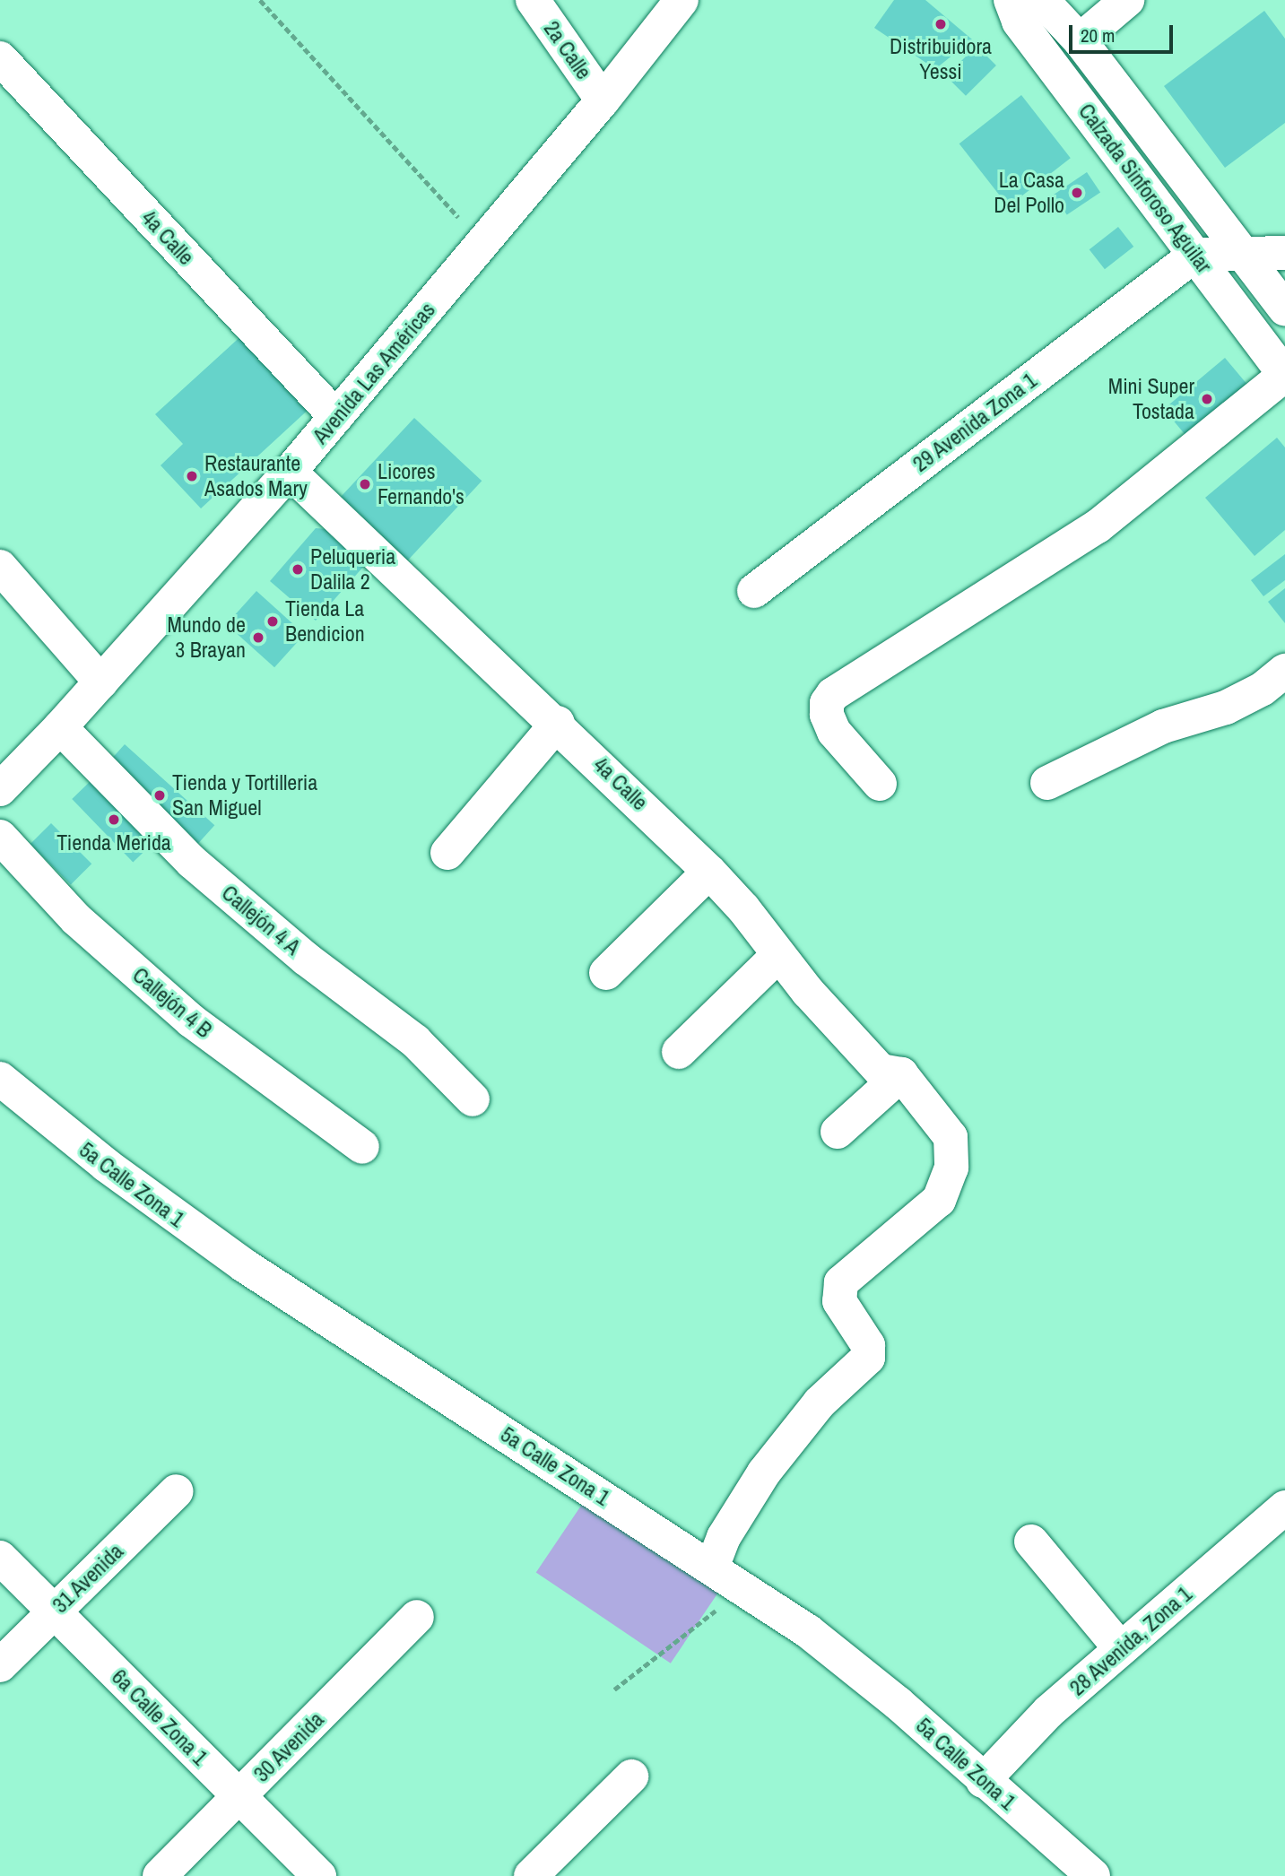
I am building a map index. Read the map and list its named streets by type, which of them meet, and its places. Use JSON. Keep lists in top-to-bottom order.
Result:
{
  "streets": {
    "street": [
      "2a Calle",
      "Calzada Sinforoso Aguilar",
      "4a Calle",
      "Avenida Las Américas",
      "29 Avenida Zona 1",
      "Callejón 4 A",
      "Callejón 4 B",
      "5a Calle Zona 1",
      "31 Avenida",
      "28 Avenida, Zona 1",
      "6a Calle Zona 1",
      "30 Avenida"
    ]
  },
  "crossings": [
    ["2a Calle", "Avenida Las Américas"],
    ["Calzada Sinforoso Aguilar", "29 Avenida Zona 1"],
    ["4a Calle", "Avenida Las Américas"],
    ["4a Calle", "5a Calle Zona 1"],
    ["Avenida Las Américas", "Callejón 4 A"],
    ["5a Calle Zona 1", "28 Avenida, Zona 1"],
    ["31 Avenida", "6a Calle Zona 1"],
    ["6a Calle Zona 1", "30 Avenida"]
  ],
  "places": [
    "Distribuidora Yessi",
    "La Casa Del Pollo",
    "Mini Super Tostada",
    "Restaurante Asados Mary",
    "Licores Fernando's",
    "Peluqueria Dalila 2",
    "Tienda La Bendicion",
    "Mundo de 3 Brayan",
    "Tienda y Tortilleria San Miguel",
    "Tienda Merida"
  ],
  "scale_bar": "20 m"
}
